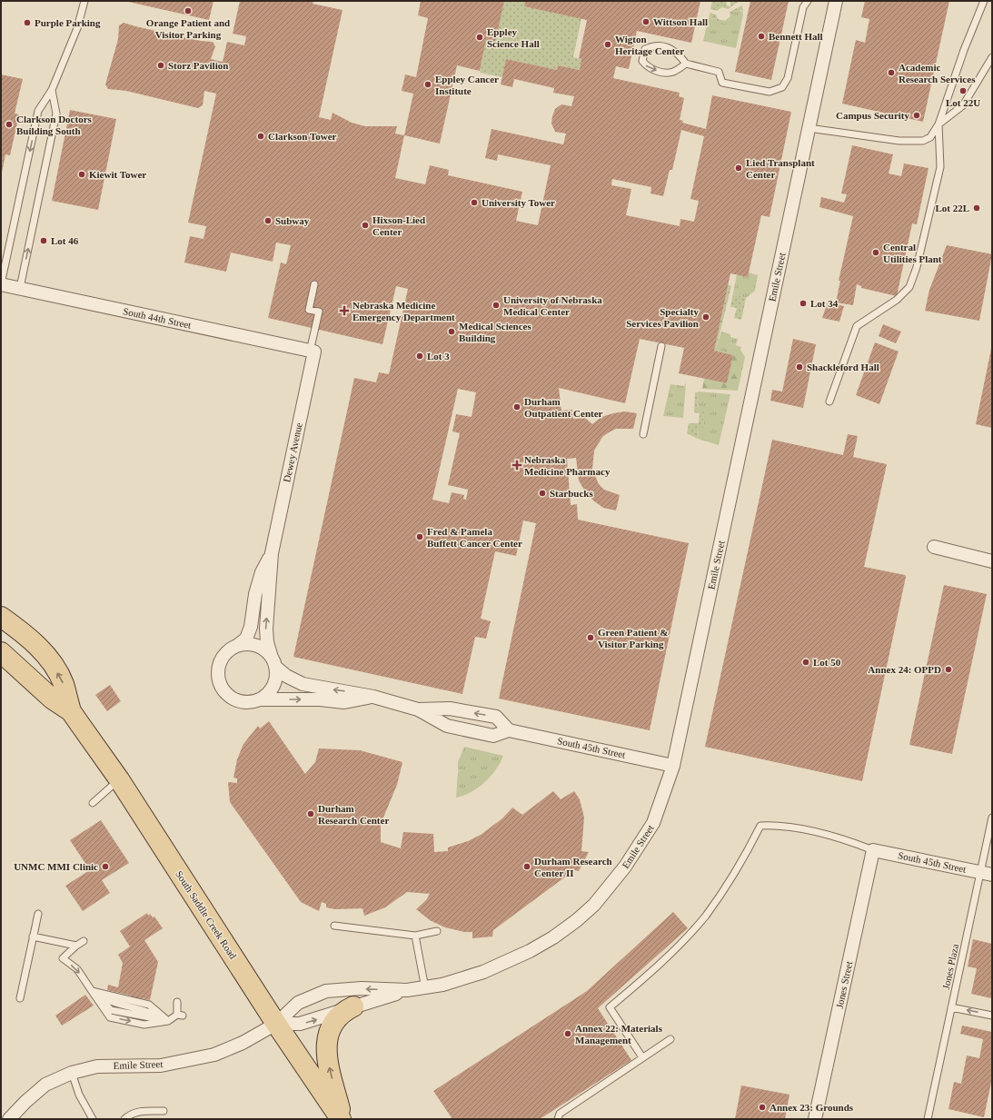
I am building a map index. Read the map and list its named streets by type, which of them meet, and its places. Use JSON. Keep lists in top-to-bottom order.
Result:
{
  "streets": {
    "main road": ["South Saddle Creek Road"],
    "street": [
      "Emile Street",
      "South 44th Street",
      "Dewey Avenue",
      "South 45th Street",
      "Jones Street"
    ],
    "lane": ["Jones Plaza"]
  },
  "crossings": [
    ["Emile Street", "South 45th Street"],
    ["Emile Street", "South Saddle Creek Road"],
    ["South 44th Street", "Dewey Avenue"],
    ["Dewey Avenue", "South 45th Street"],
    ["South 45th Street", "Jones Plaza"],
    ["South 45th Street", "Jones Street"]
  ],
  "places": {
    "other": [
      "Orange Patient and Visitor Parking",
      "Wittson Hall",
      "Purple Parking",
      "Bennett Hall",
      "Eppley Science Hall",
      "Wigton Heritage Center",
      "Storz Pavilion",
      "Academic Research Services",
      "Eppley Cancer Institute",
      "Lot 22U",
      "Campus Security",
      "Clarkson Doctors Building South",
      "Clarkson Tower",
      "Lied Transplant Center",
      "Kiewit Tower",
      "University Tower",
      "Lot 22L",
      "Subway",
      "Hixson-Lied Center",
      "Lot 46",
      "Central Utilities Plant",
      "Lot 34",
      "University of Nebraska Medical Center",
      "Specialty Services Pavilion",
      "Medical Sciences Building",
      "Lot 3",
      "Shackleford Hall",
      "Durham Outpatient Center",
      "Starbucks",
      "Fred & Pamela Buffett Cancer Center",
      "Green Patient & Visitor Parking",
      "Lot 50",
      "Annex 24: OPPD",
      "Durham Research Center",
      "UNMC MMI Clinic",
      "Durham Research Center II",
      "Annex 22: Materials Management",
      "Annex 23: Grounds"
    ],
    "health": ["Nebraska Medicine Emergency Department", "Nebraska Medicine Pharmacy"]
  }
}
